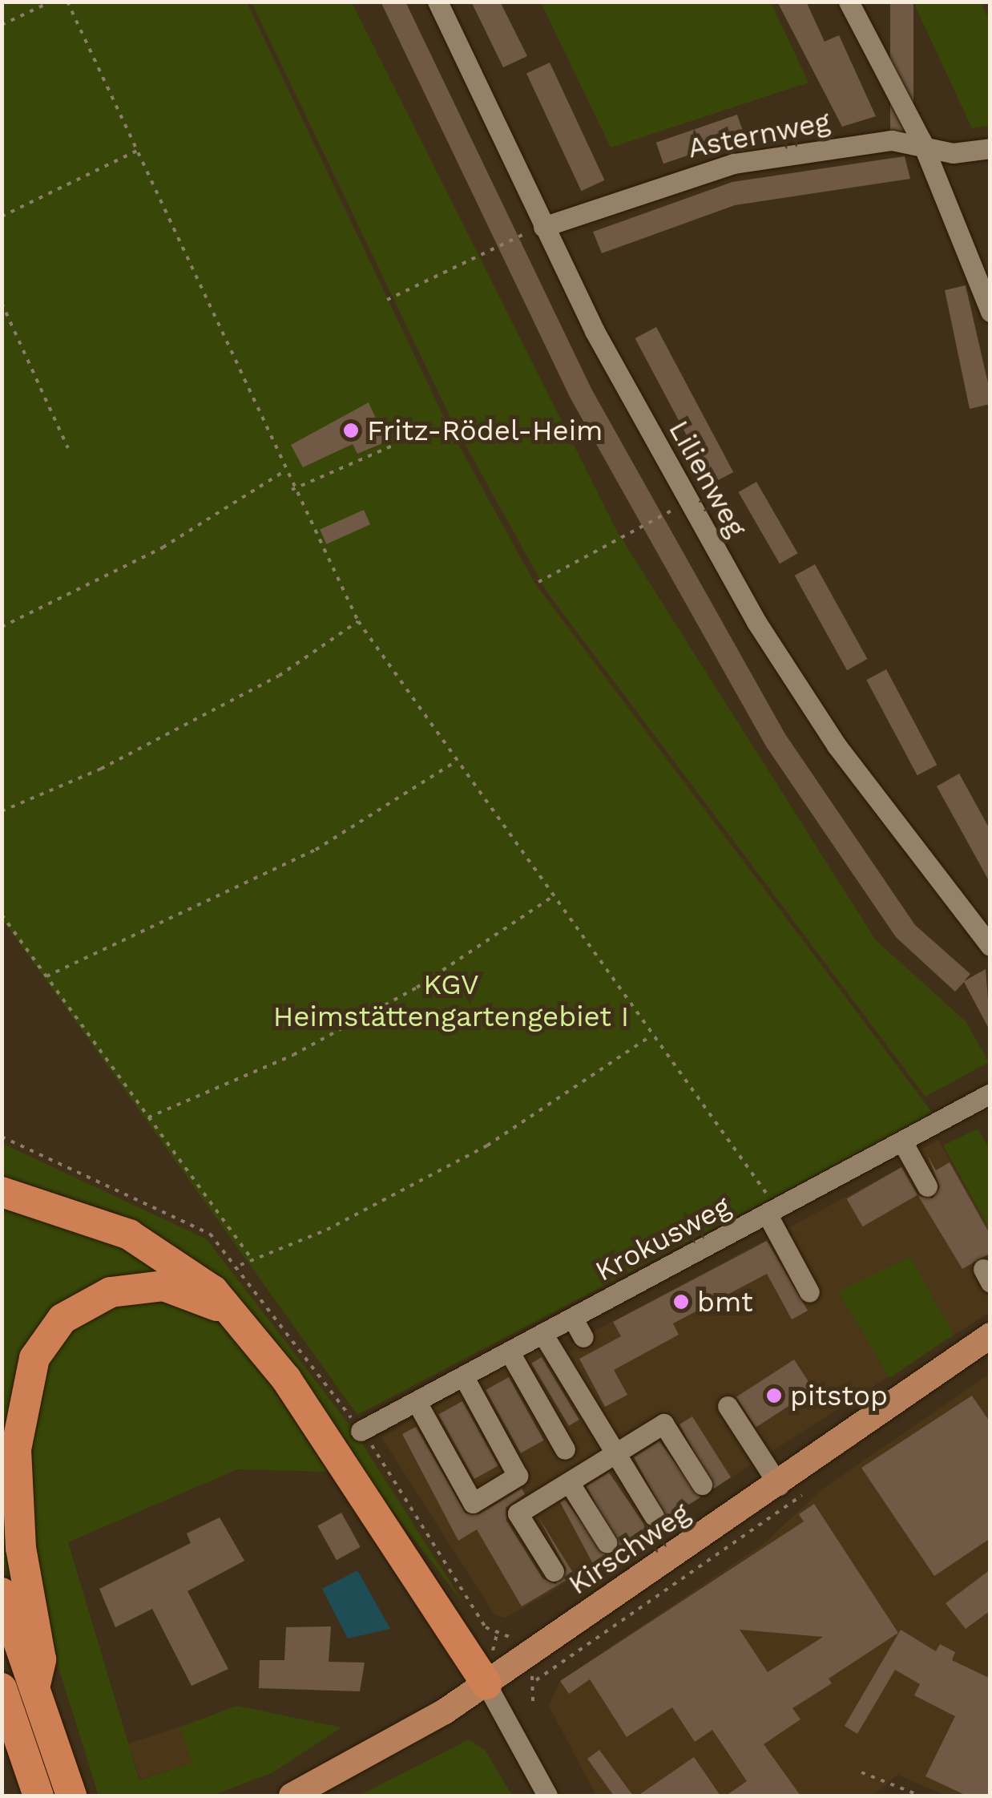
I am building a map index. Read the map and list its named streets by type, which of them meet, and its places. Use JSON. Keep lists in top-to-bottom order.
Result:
{
  "streets": {
    "main road": ["Kirschweg"],
    "street": ["Asternweg", "Lilienweg", "Krokusweg"]
  },
  "crossings": [
    ["Asternweg", "Lilienweg"]
  ],
  "parks": ["KGV Heimstättengartengebiet I"],
  "places": ["Fritz-Rödel-Heim", "bmt", "pitstop"]
}
